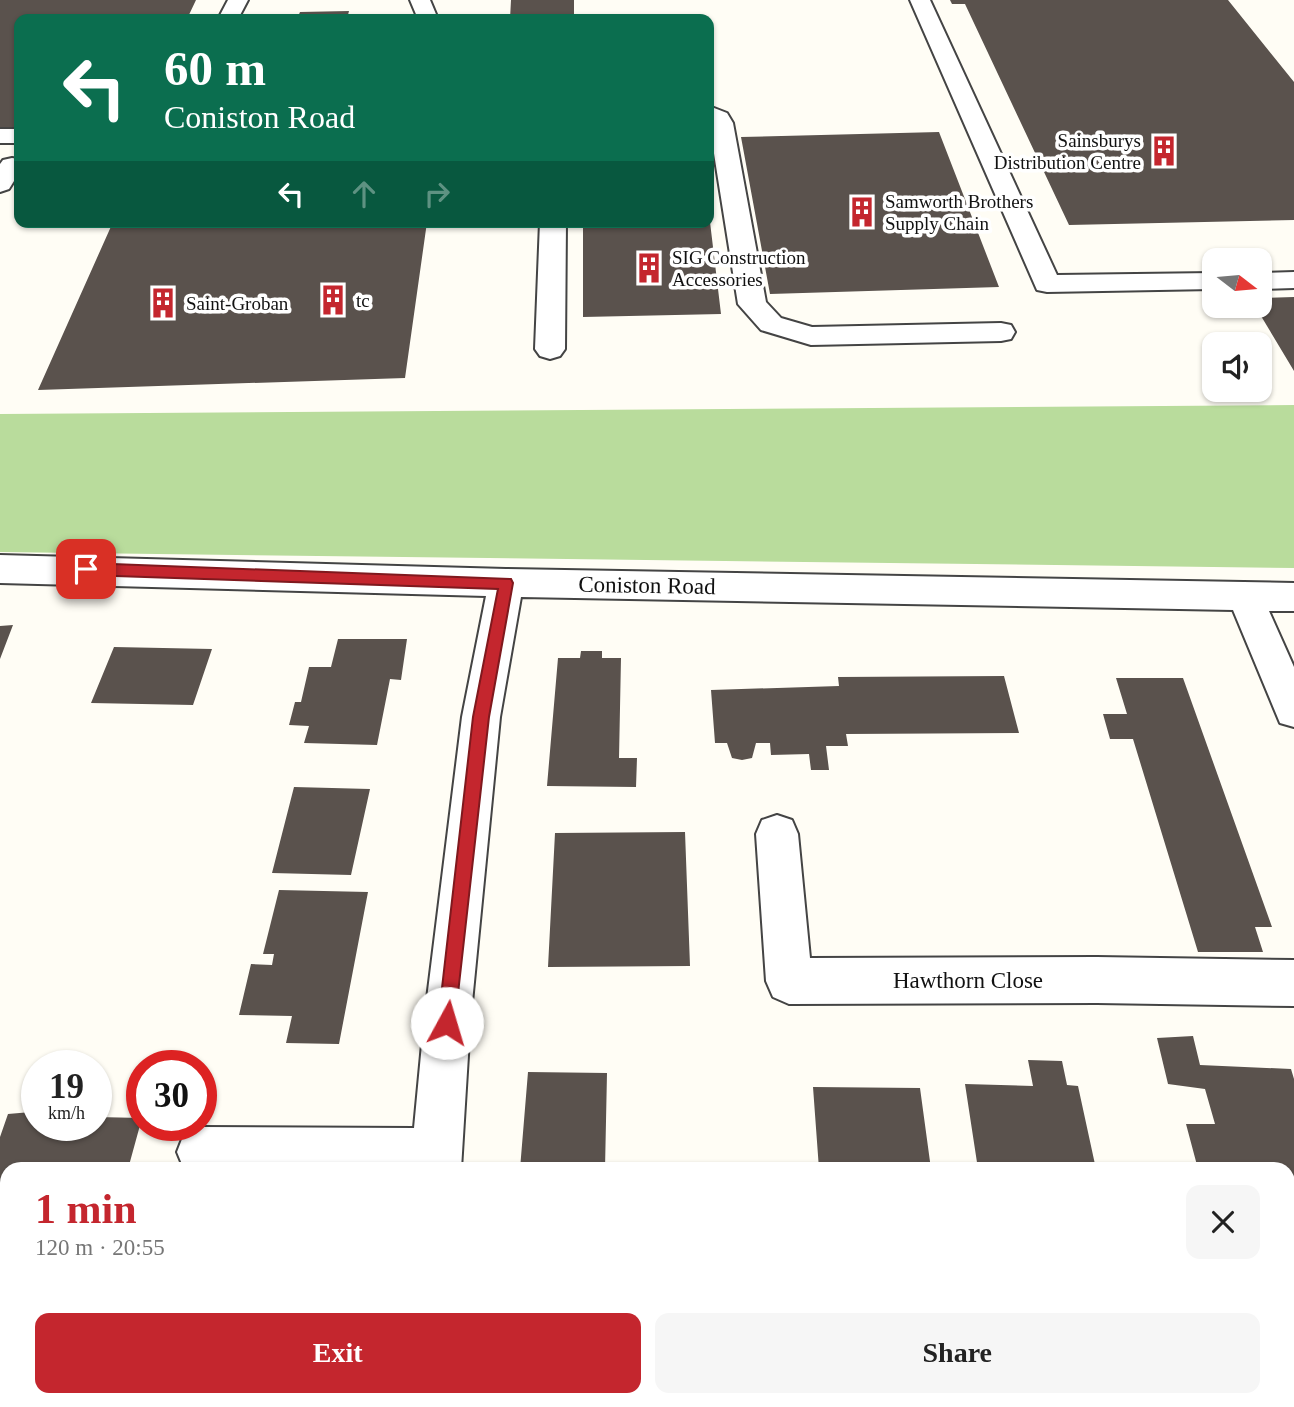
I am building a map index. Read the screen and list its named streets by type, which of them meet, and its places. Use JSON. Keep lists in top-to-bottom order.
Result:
{
  "streets": {
    "street": ["Coniston Road", "Hawthorn Close"]
  },
  "places": {
    "building": [
      "Sainsburys Distribution Centre",
      "Samworth Brothers Supply Chain",
      "SIG Construction Accessories",
      "tc",
      "Saint-Groban"
    ]
  },
  "north": "right",
  "page": {
    "turn": ["60 m", "Coniston Road"],
    "speed": "19 km/h",
    "limit": "30",
    "heading": ["1 min", "120 m · 20:55"],
    "buttons": ["Exit", "Share"]
  }
}
